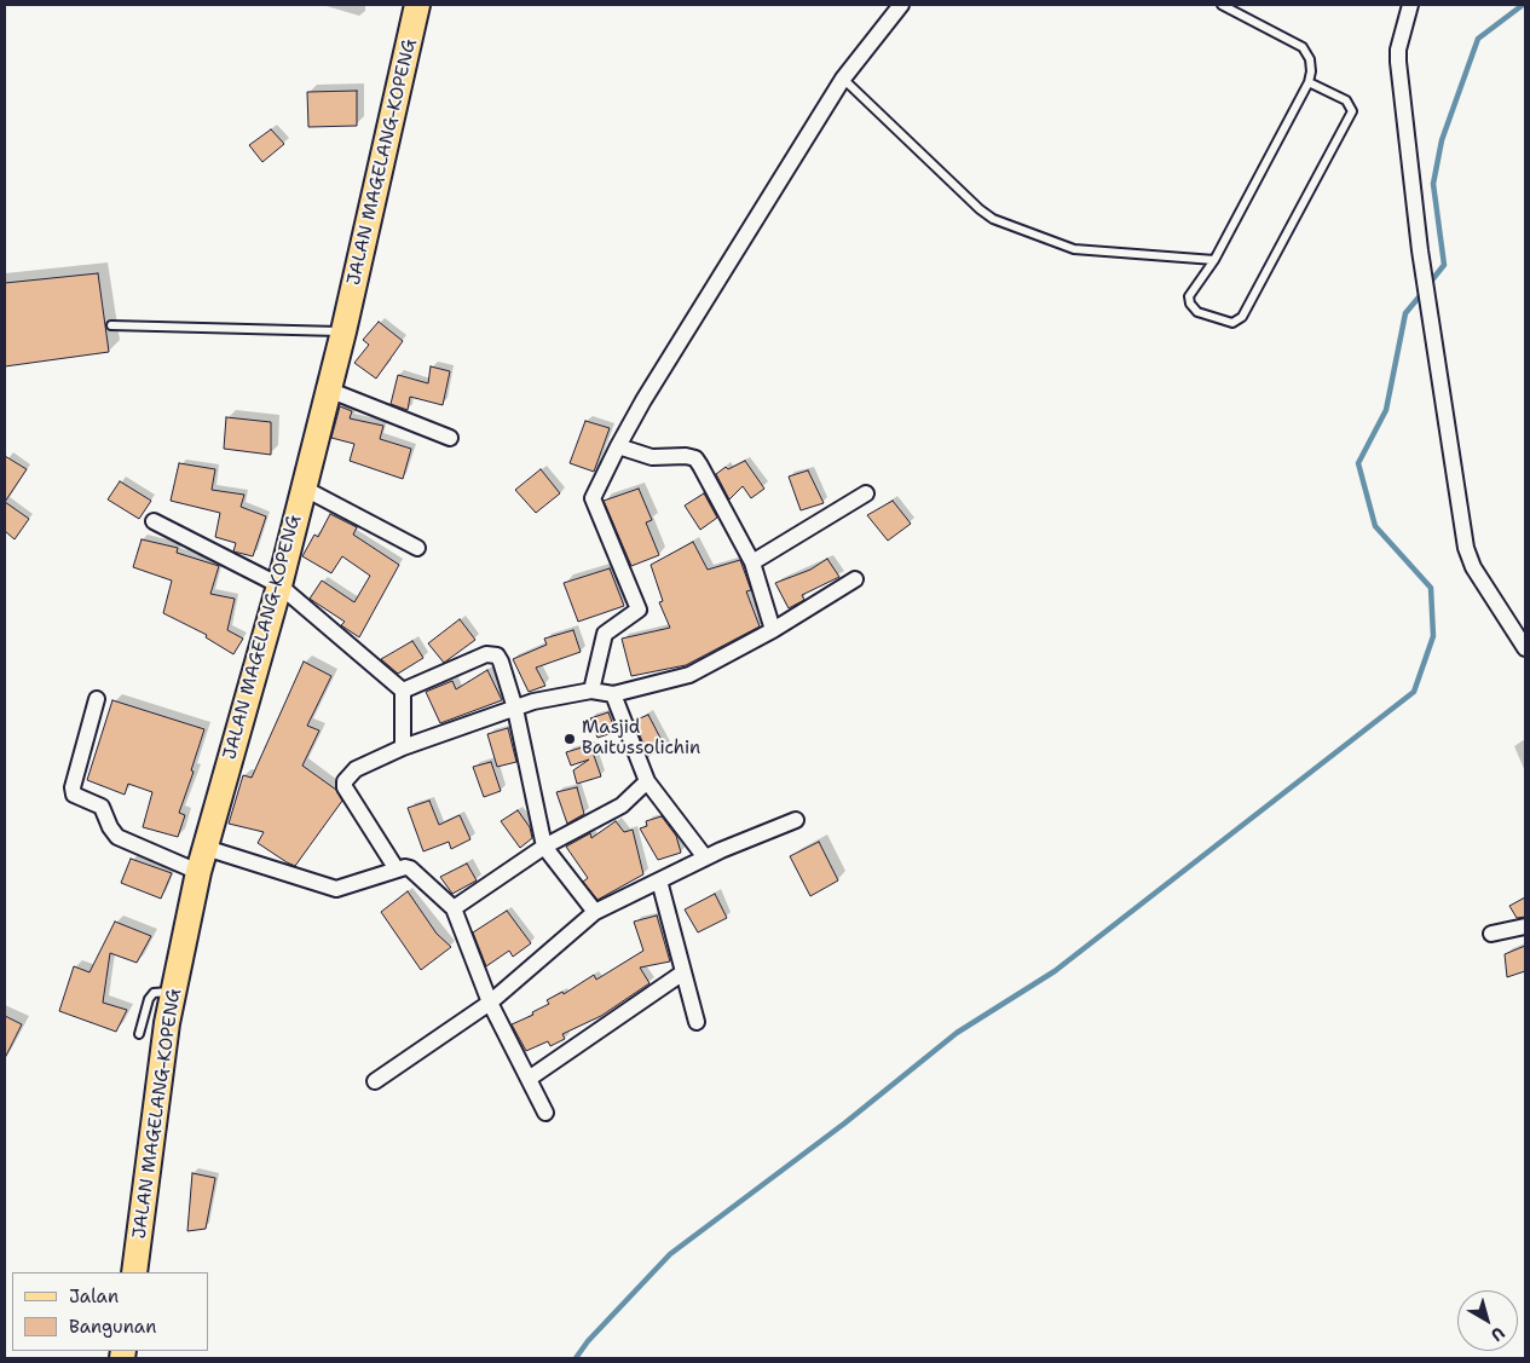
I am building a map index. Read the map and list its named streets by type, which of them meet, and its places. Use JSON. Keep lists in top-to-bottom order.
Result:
{
  "streets": {
    "main road": ["JALAN MAGELANG-KOPENG"]
  },
  "places": ["Masjid Baitussolichin"],
  "legend": ["Jalan", "Bangunan"],
  "north": "bottom right"
}
